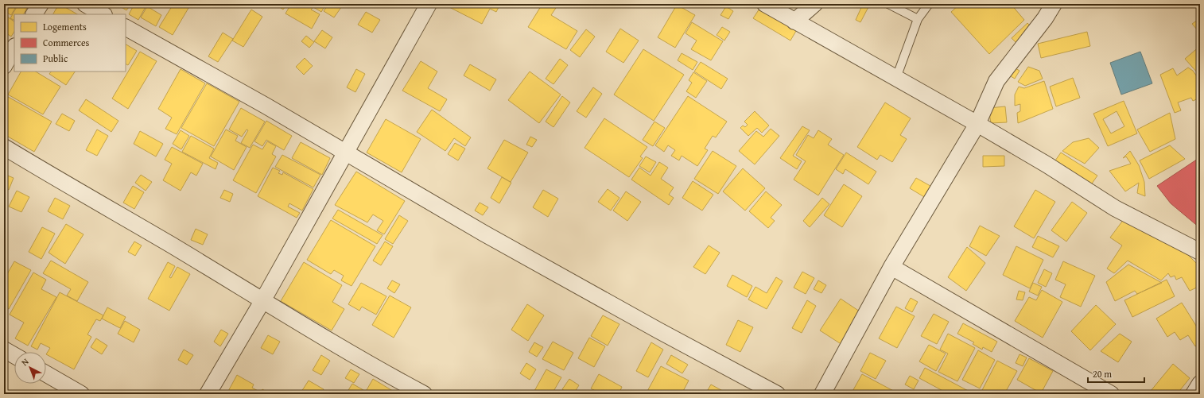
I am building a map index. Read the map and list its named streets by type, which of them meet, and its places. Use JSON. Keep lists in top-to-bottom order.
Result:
{
  "legend": ["Logements", "Commerces", "Public"],
  "scale_bar": "20 m",
  "north": "top left"
}
